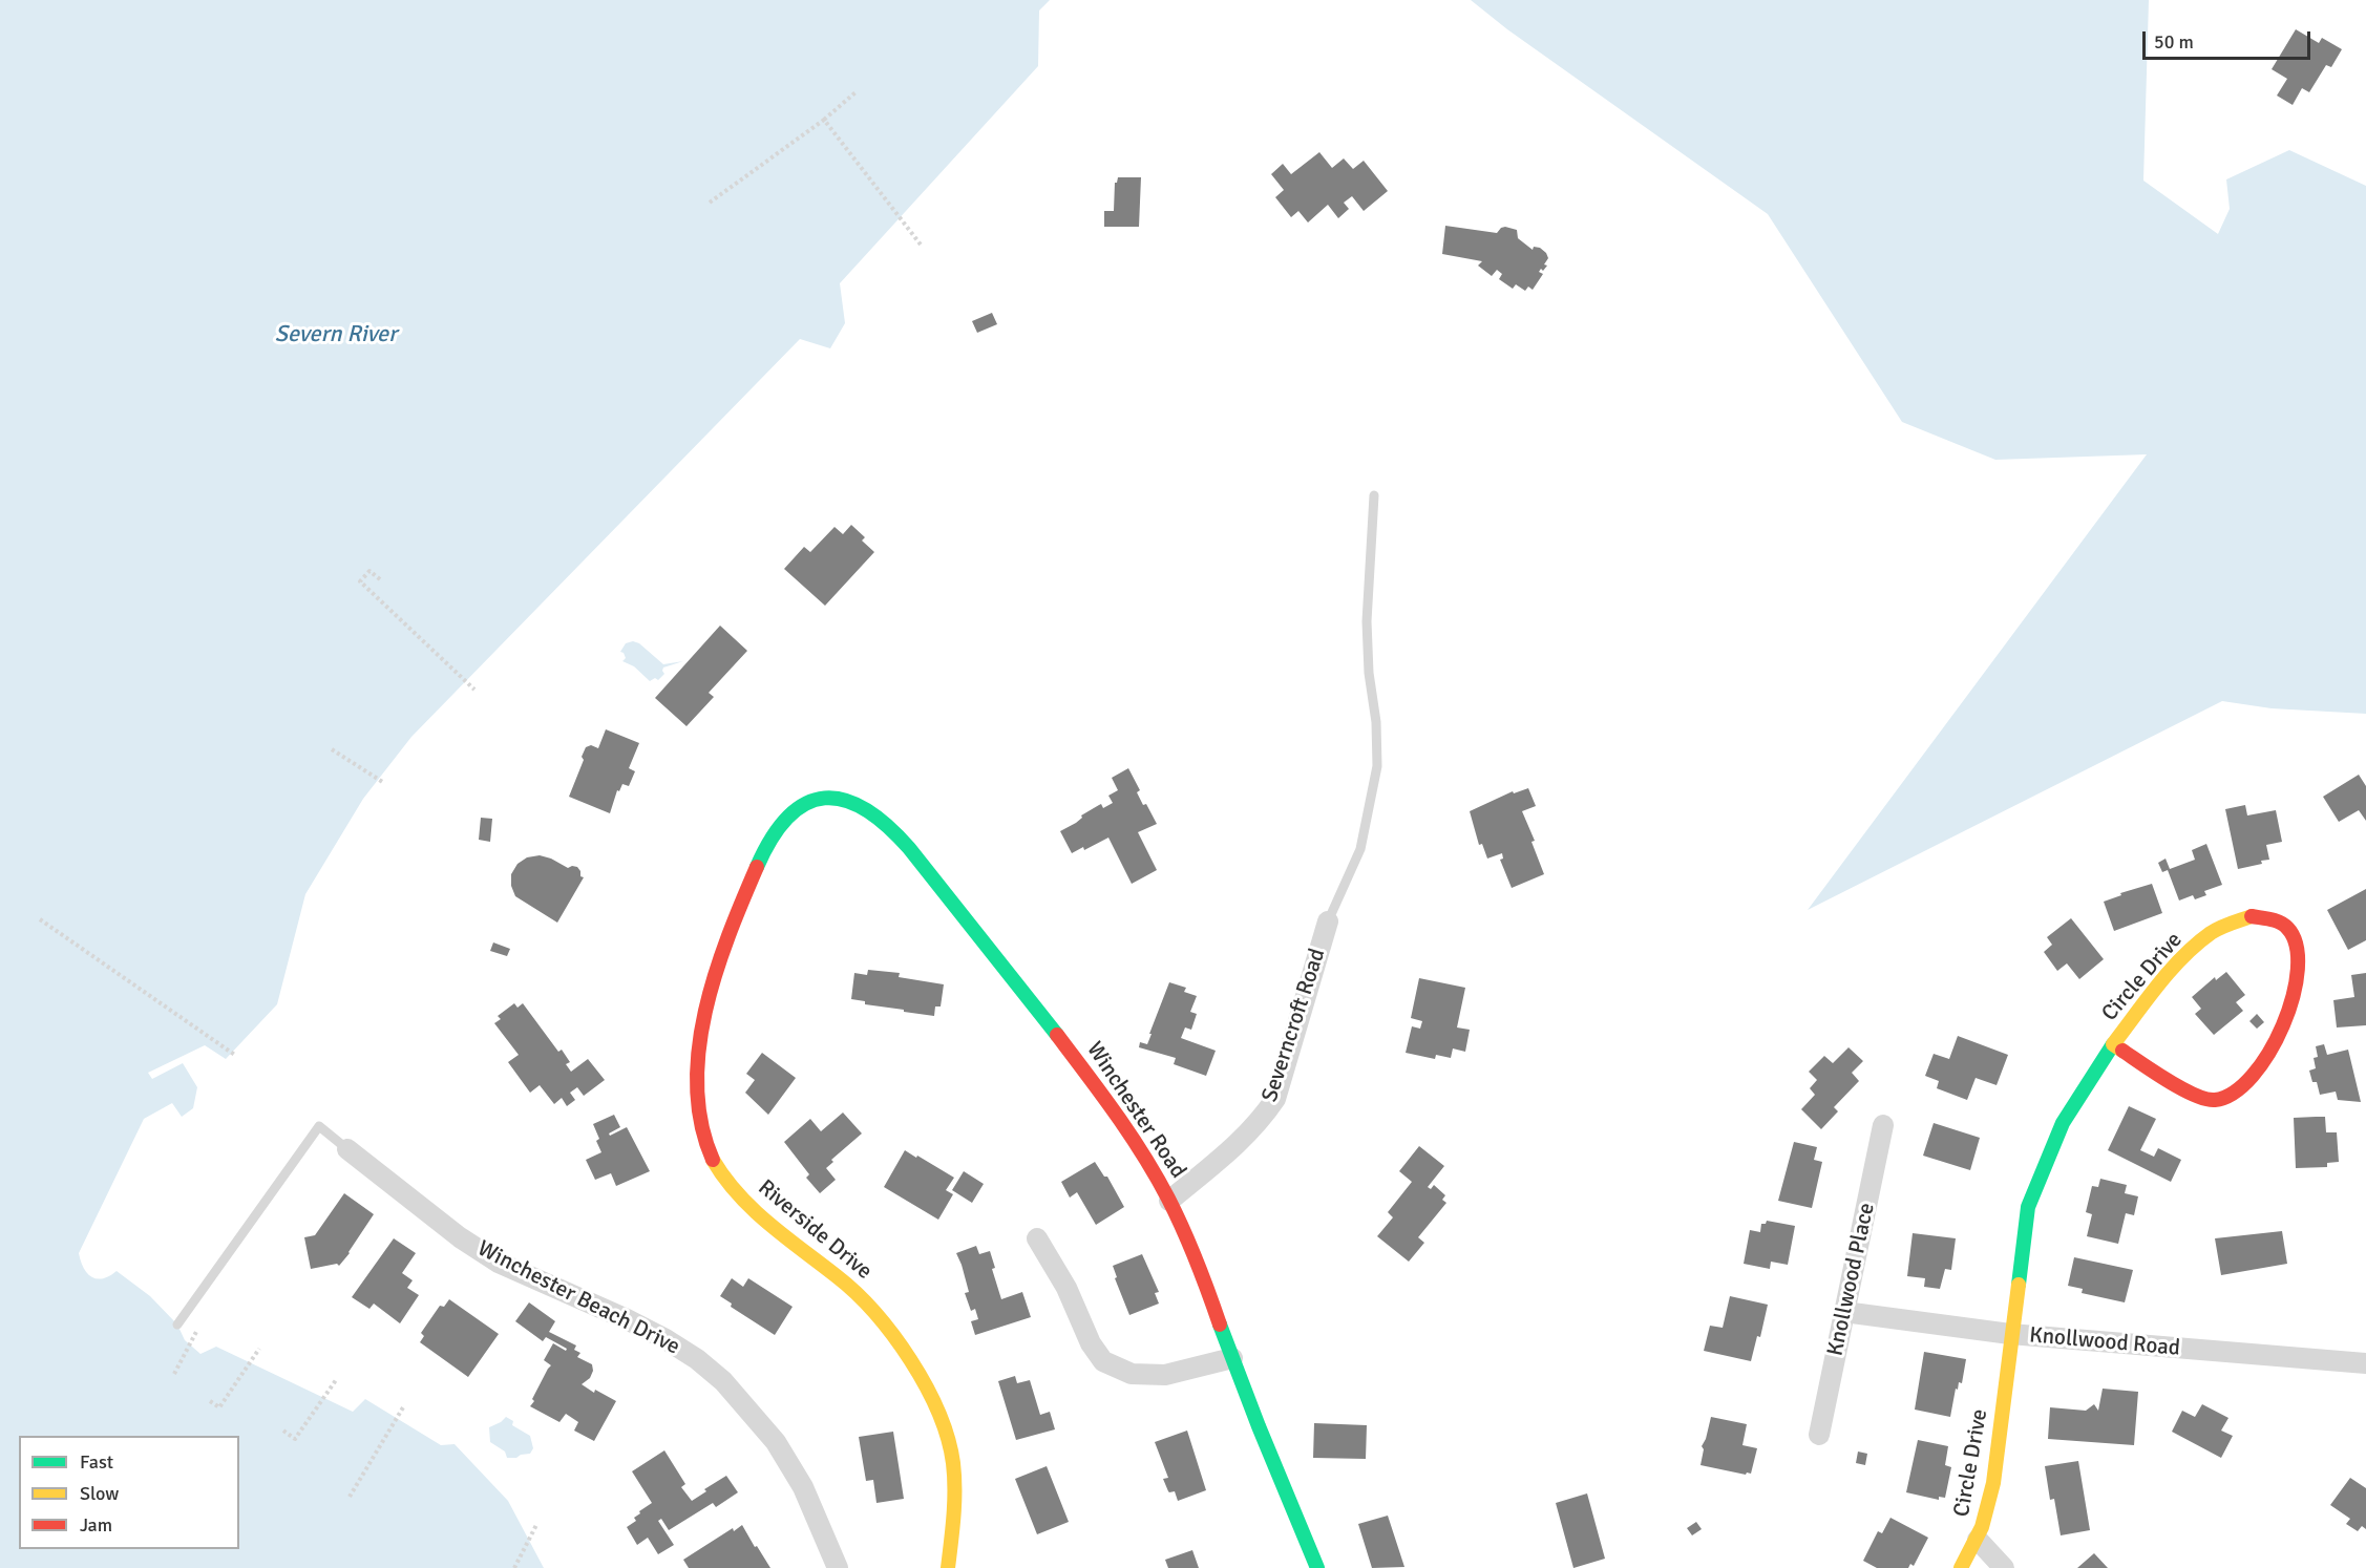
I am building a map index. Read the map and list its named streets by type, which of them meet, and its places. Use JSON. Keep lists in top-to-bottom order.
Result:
{
  "streets": {
    "street": [
      "Circle Drive",
      "Severncroft Road",
      "Winchester Road",
      "Riverside Drive",
      "Knollwood Place",
      "Winchester Beach Drive",
      "Knollwood Road"
    ]
  },
  "crossings": [
    ["Circle Drive", "Knollwood Road"],
    ["Severncroft Road", "Winchester Road"],
    ["Winchester Road", "Riverside Drive"],
    ["Knollwood Place", "Knollwood Road"]
  ],
  "water": ["Severn River"],
  "legend": ["Fast", "Slow", "Jam"],
  "scale_bar": "50 m"
}
